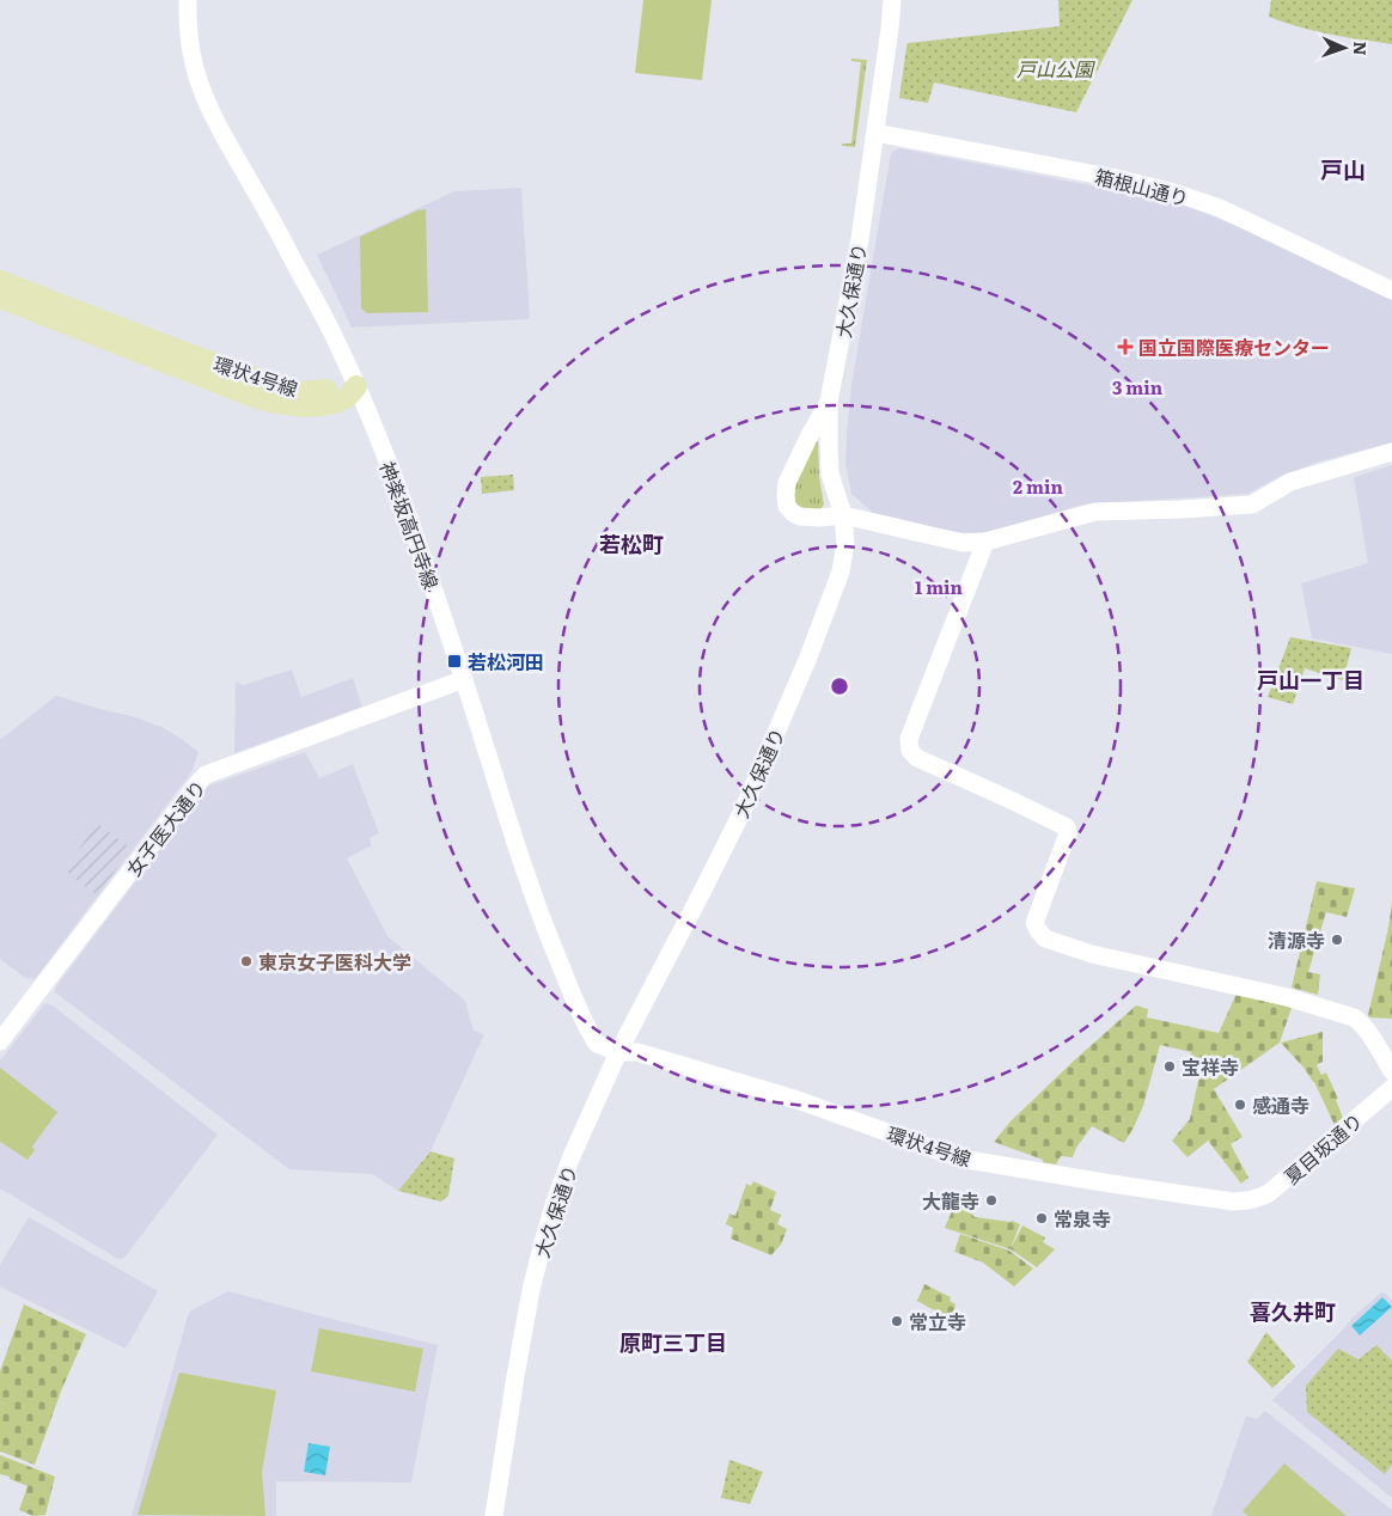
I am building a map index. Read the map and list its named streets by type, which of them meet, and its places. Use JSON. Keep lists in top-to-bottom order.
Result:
{
  "streets": {
    "main road": ["環状4号線"],
    "street": [
      "箱根山通り",
      "大久保通り",
      "神楽坂高円寺線",
      "女子医大通り",
      "夏目坂通り"
    ]
  },
  "crossings": [
    ["箱根山通り", "大久保通り"],
    ["大久保通り", "環状4号線"],
    ["大久保通り", "神楽坂高円寺線"],
    ["環状4号線", "神楽坂高円寺線"],
    ["環状4号線", "夏目坂通り"],
    ["神楽坂高円寺線", "女子医大通り"]
  ],
  "districts": [
    "戸山",
    "若松町",
    "戸山一丁目",
    "喜久井町",
    "原町三丁目"
  ],
  "parks": ["戸山公園"],
  "places": {
    "health": ["国立国際医療センター"],
    "transit": ["若松河田"],
    "other": [
      "清源寺",
      "東京女子医科大学",
      "宝祥寺",
      "感通寺",
      "大龍寺",
      "常泉寺",
      "常立寺"
    ]
  },
  "north": "right",
  "rings": ["3 min", "2 min", "1 min"]
}
